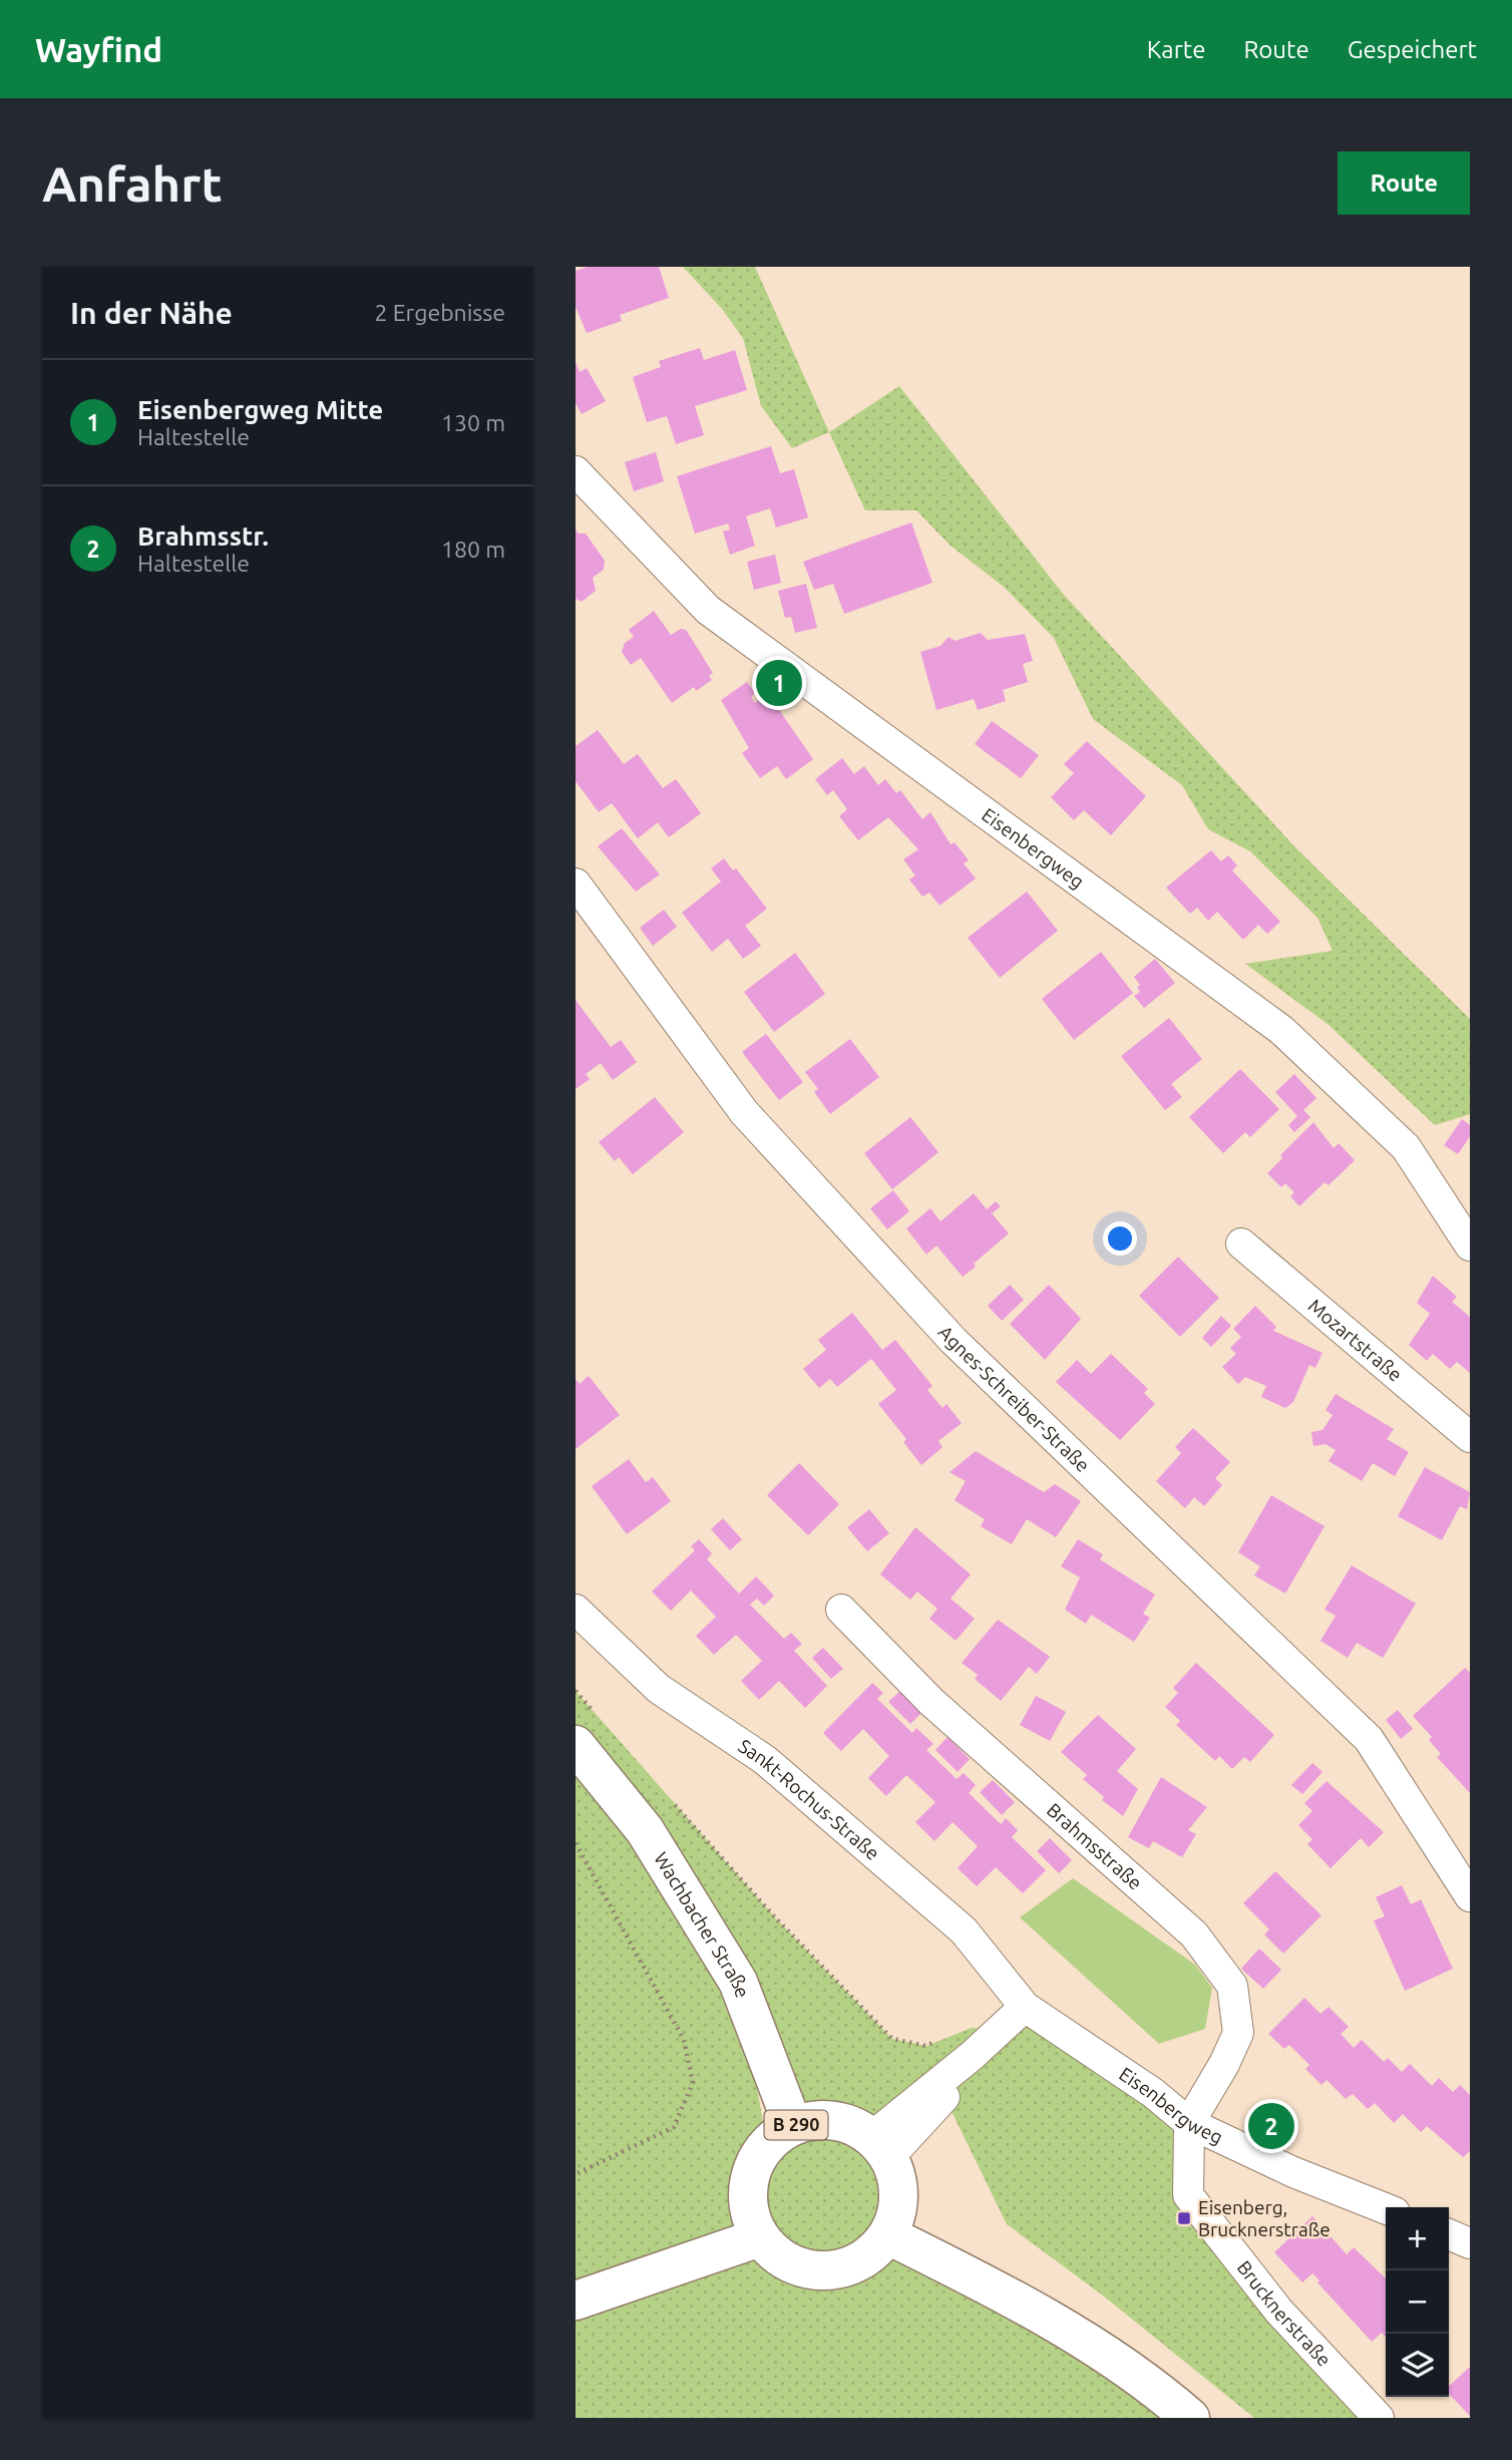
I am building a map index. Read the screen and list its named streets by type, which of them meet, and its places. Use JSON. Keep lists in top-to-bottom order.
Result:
{
  "streets": {
    "main road": ["Wachbacher Straße", "B 290"],
    "street": [
      "Eisenbergweg",
      "Mozartstraße",
      "Agnes-Schreiber-Straße",
      "Sankt-Rochus-Straße",
      "Brahmsstraße",
      "Brucknerstraße"
    ]
  },
  "crossings": [
    ["Eisenbergweg", "Sankt-Rochus-Straße"],
    ["Eisenbergweg", "Brahmsstraße"],
    ["Eisenbergweg", "Brucknerstraße"],
    ["Brahmsstraße", "Brucknerstraße"],
    ["Wachbacher Straße", "B 290"]
  ],
  "places": {
    "transit": ["Eisenberg, Brucknerstraße"]
  },
  "page": {
    "header": "Wayfind",
    "nav": ["Karte", "Route", "Gespeichert"],
    "buttons": "Route",
    "title": "Anfahrt",
    "heading": ["In der Nähe", "2 Ergebnisse"],
    "list": [
      {
        "mark": "1",
        "name": "Eisenbergweg Mitte",
        "note": "Haltestelle",
        "value": "130 m"
      },
      {
        "mark": "2",
        "name": "Brahmsstr.",
        "note": "Haltestelle",
        "value": "180 m"
      }
    ],
    "pins": ["1", "2"],
    "map_buttons": ["+", "−"]
  }
}
